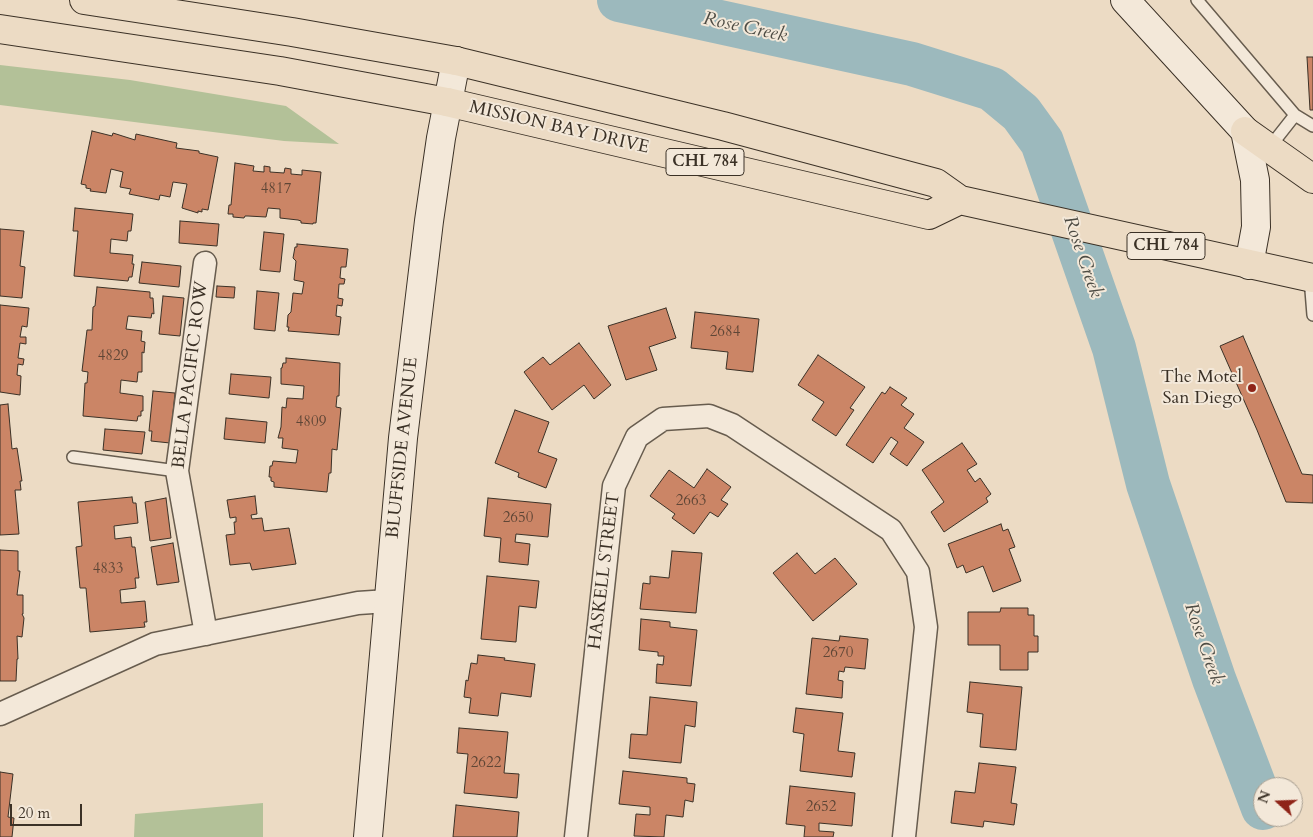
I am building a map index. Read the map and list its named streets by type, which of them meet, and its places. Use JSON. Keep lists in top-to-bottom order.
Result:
{
  "streets": {
    "main road": ["MISSION BAY DRIVE", "CHL 784"],
    "street": ["BELLA PACIFIC ROW", "BLUFFSIDE AVENUE", "HASKELL STREET"]
  },
  "crossings": [
    ["MISSION BAY DRIVE", "CHL 784"],
    ["MISSION BAY DRIVE", "BLUFFSIDE AVENUE"],
    ["CHL 784", "BLUFFSIDE AVENUE"]
  ],
  "water": ["Rose Creek"],
  "places": ["The Motel San Diego"],
  "house_numbers": [
    "4817",
    "2684",
    "4829",
    "4809",
    "2663",
    "2650",
    "4833",
    "2670",
    "2622",
    "2652"
  ],
  "scale_bar": "20 m",
  "north": "left"
}
